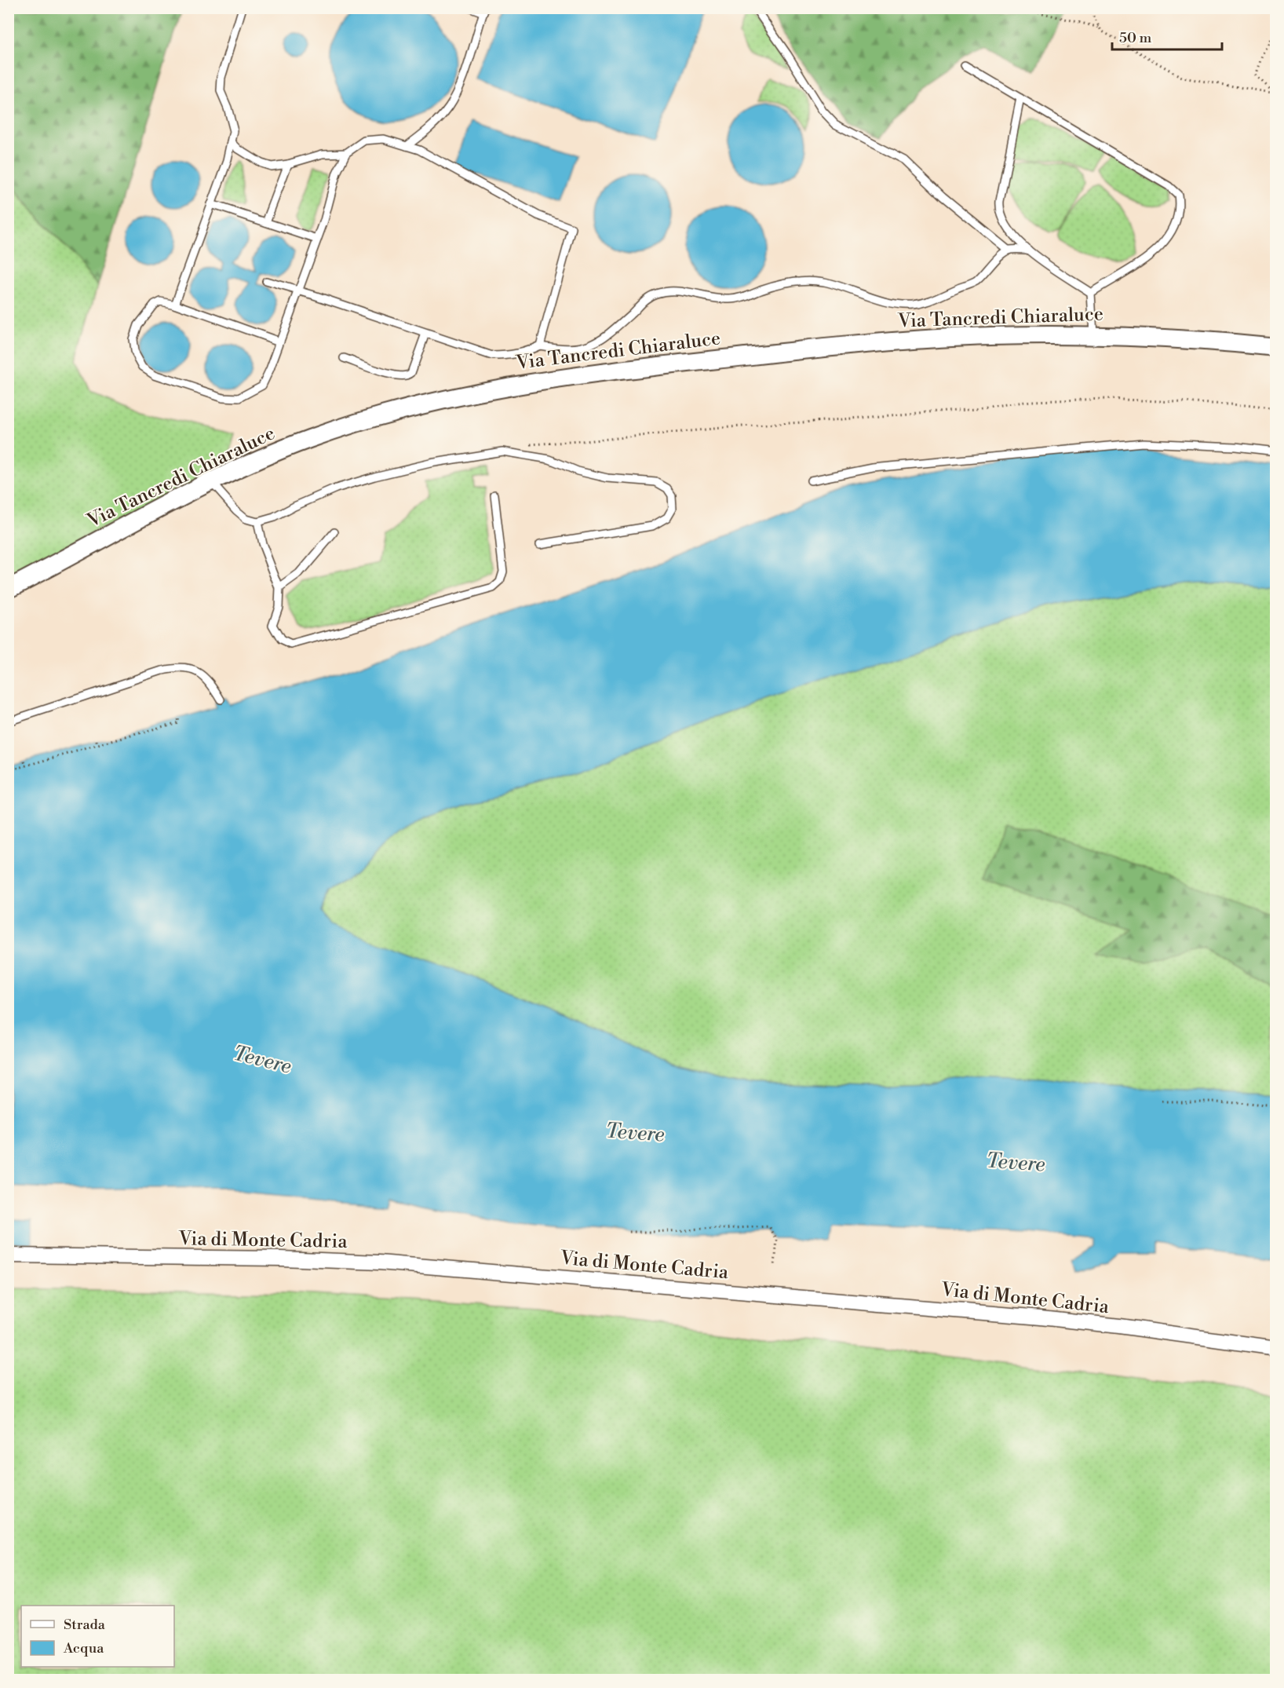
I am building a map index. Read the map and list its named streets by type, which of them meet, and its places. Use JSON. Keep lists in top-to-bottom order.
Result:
{
  "streets": {
    "street": ["Via Tancredi Chiaraluce", "Via di Monte Cadria"]
  },
  "water": ["Tevere"],
  "legend": ["Strada", "Acqua"],
  "scale_bar": "50 m"
}
